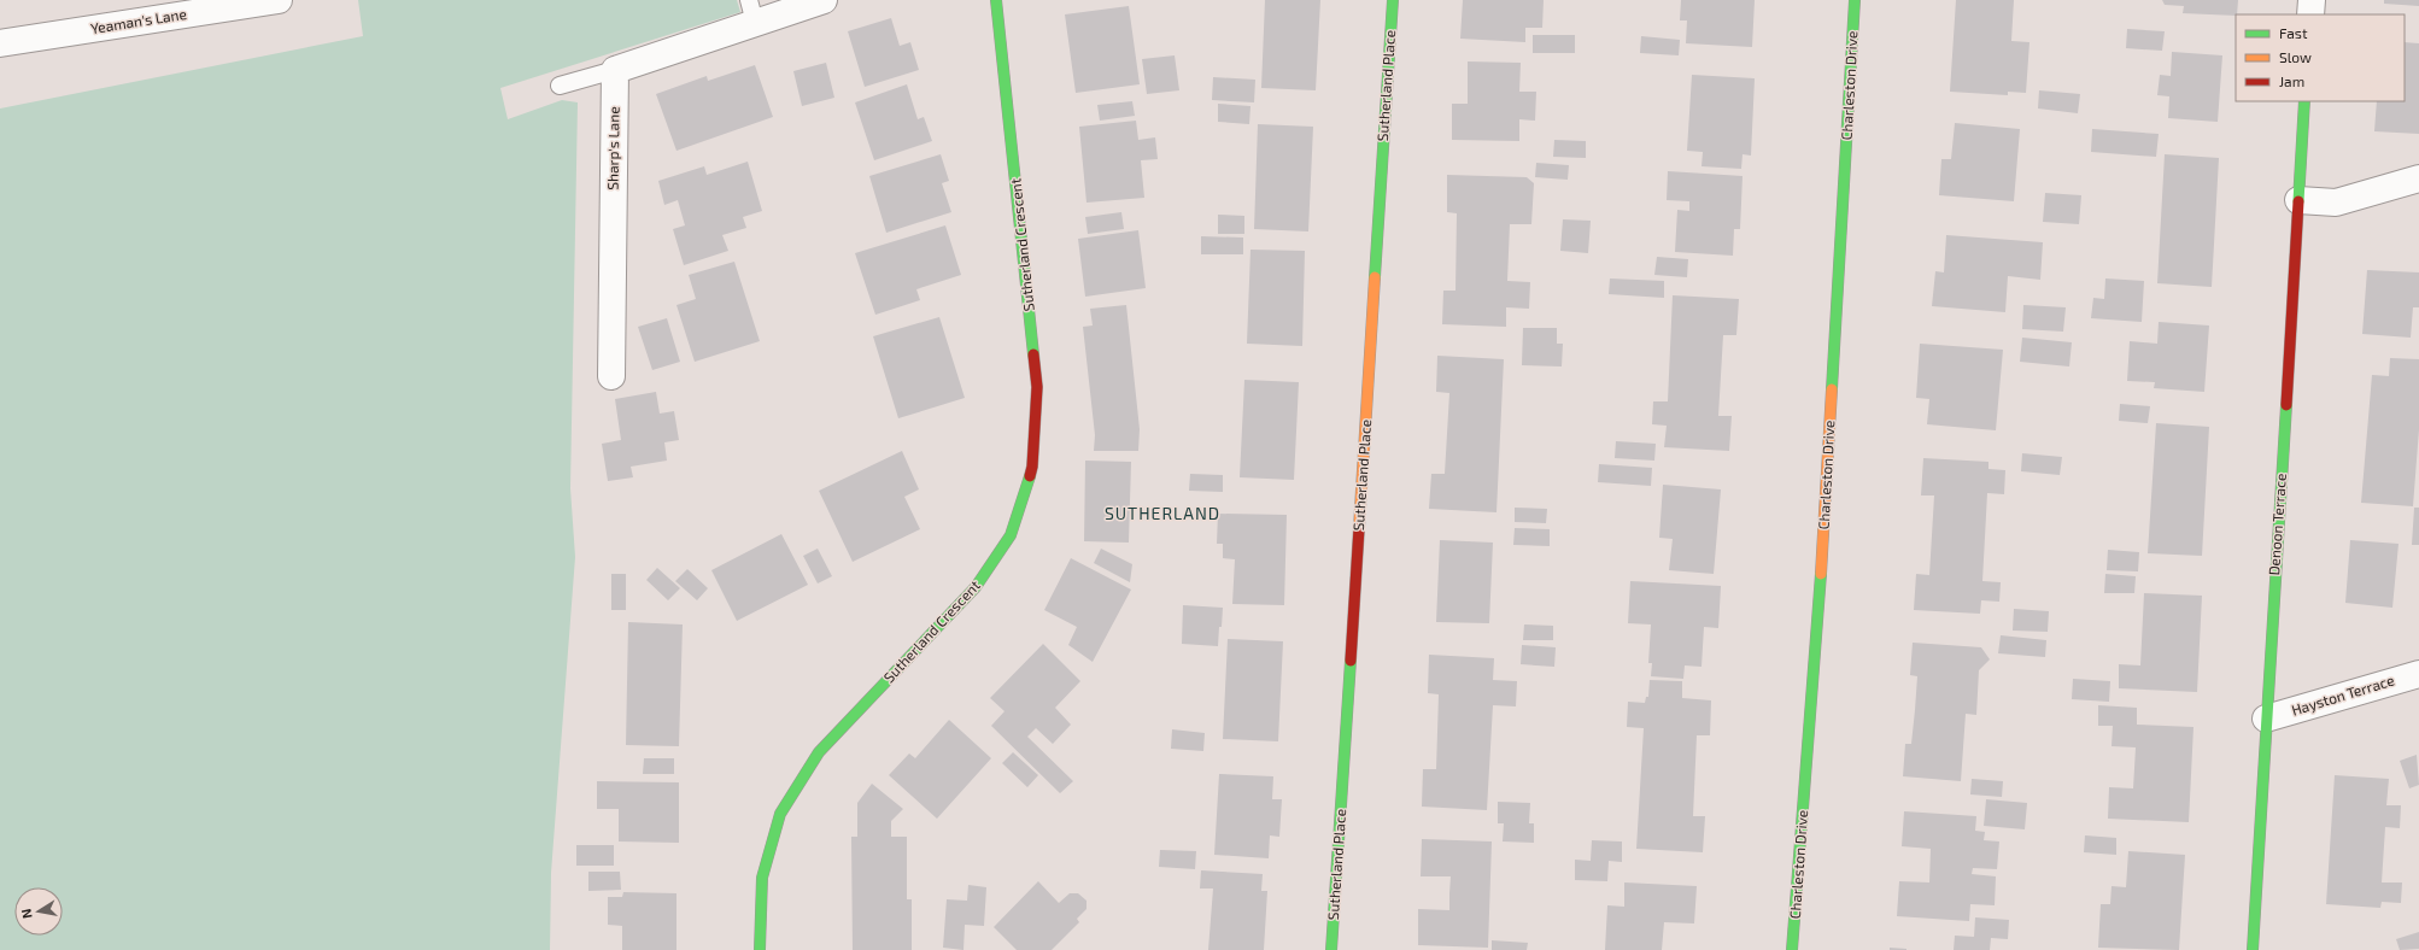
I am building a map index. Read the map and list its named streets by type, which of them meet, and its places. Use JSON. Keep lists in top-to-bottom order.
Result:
{
  "streets": {
    "street": [
      "Yeaman's Lane",
      "Sutherland Place",
      "Charleston Drive",
      "Sharp's Lane",
      "Sutherland Crescent",
      "Denoon Terrace",
      "Hayston Terrace"
    ]
  },
  "crossings": [
    ["Denoon Terrace", "Hayston Terrace"]
  ],
  "districts": ["SUTHERLAND"],
  "legend": ["Fast", "Slow", "Jam"],
  "north": "left"
}
